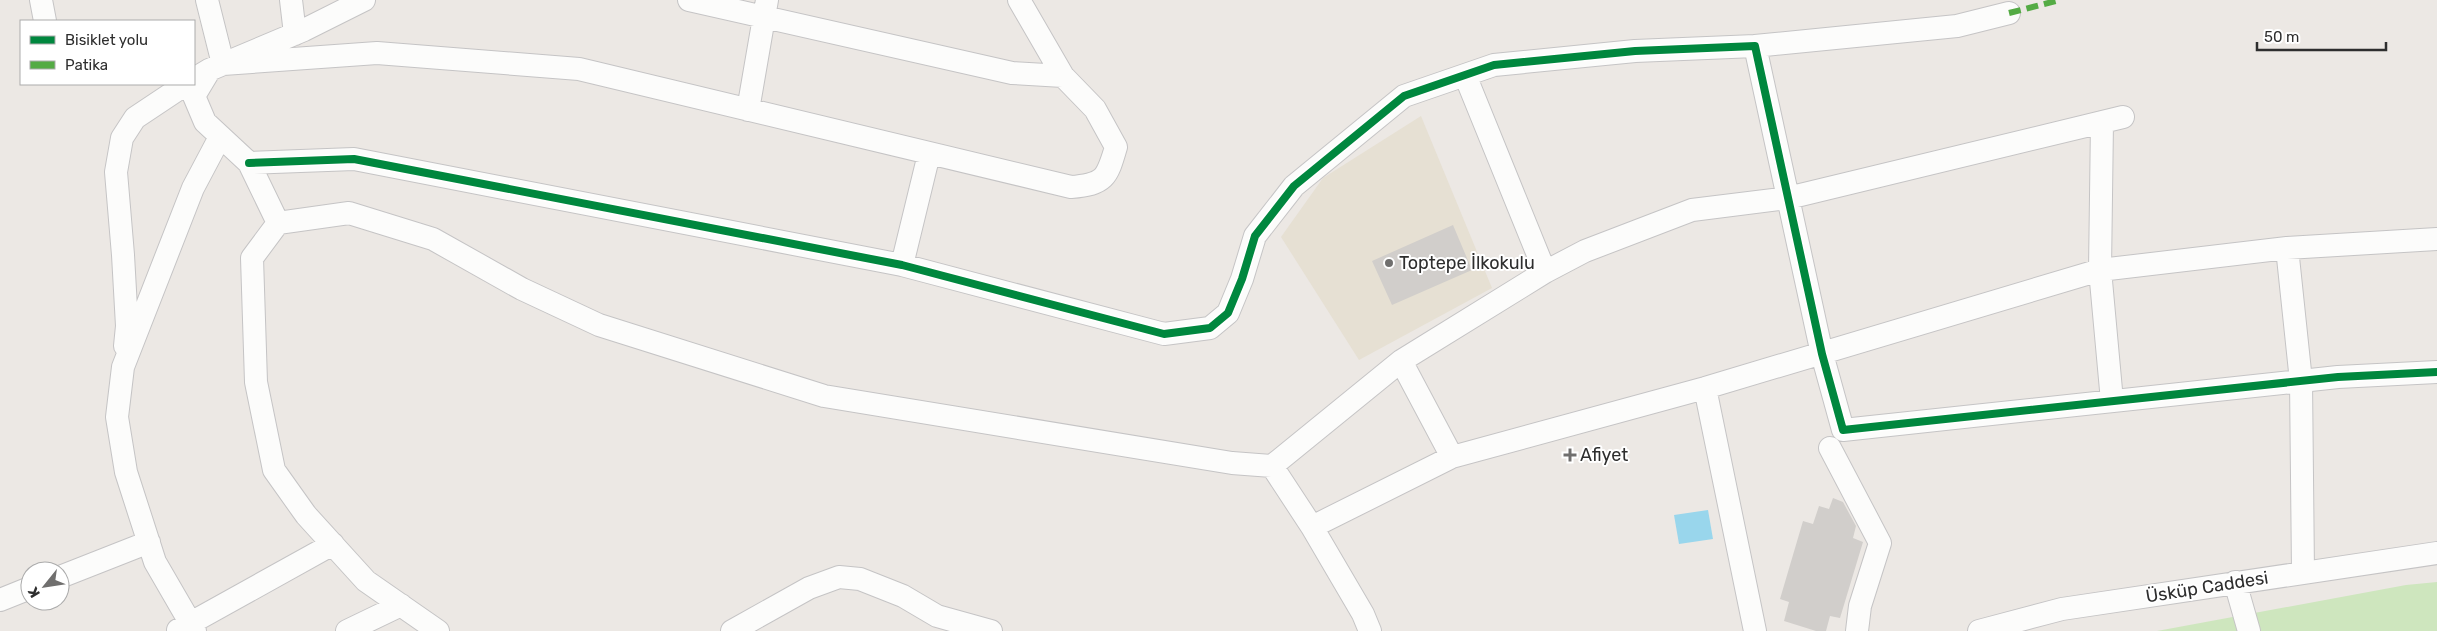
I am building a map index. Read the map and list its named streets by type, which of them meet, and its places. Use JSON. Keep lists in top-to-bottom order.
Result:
{
  "streets": {
    "street": ["Üsküp Caddesi"]
  },
  "places": {
    "other": ["Toptepe İlkokulu"],
    "health": ["Afiyet"]
  },
  "legend": ["Bisiklet yolu", "Patika"],
  "scale_bar": "50 m",
  "north": "bottom left"
}
